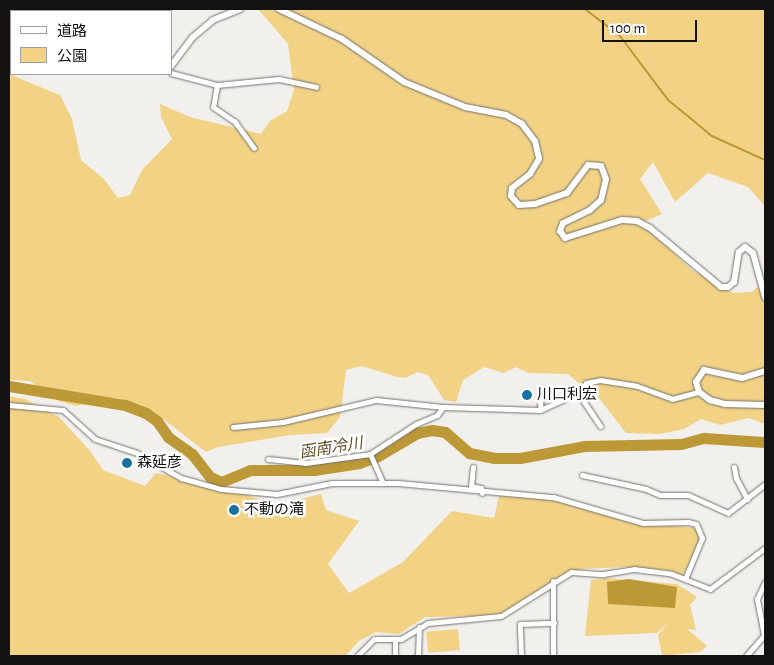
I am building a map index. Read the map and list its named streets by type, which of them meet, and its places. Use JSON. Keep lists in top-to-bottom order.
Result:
{
  "water": ["函南冷川"],
  "places": ["川口利宏", "森延彦", "不動の滝"],
  "legend": ["道路", "公園"],
  "scale_bar": "100 m"
}
